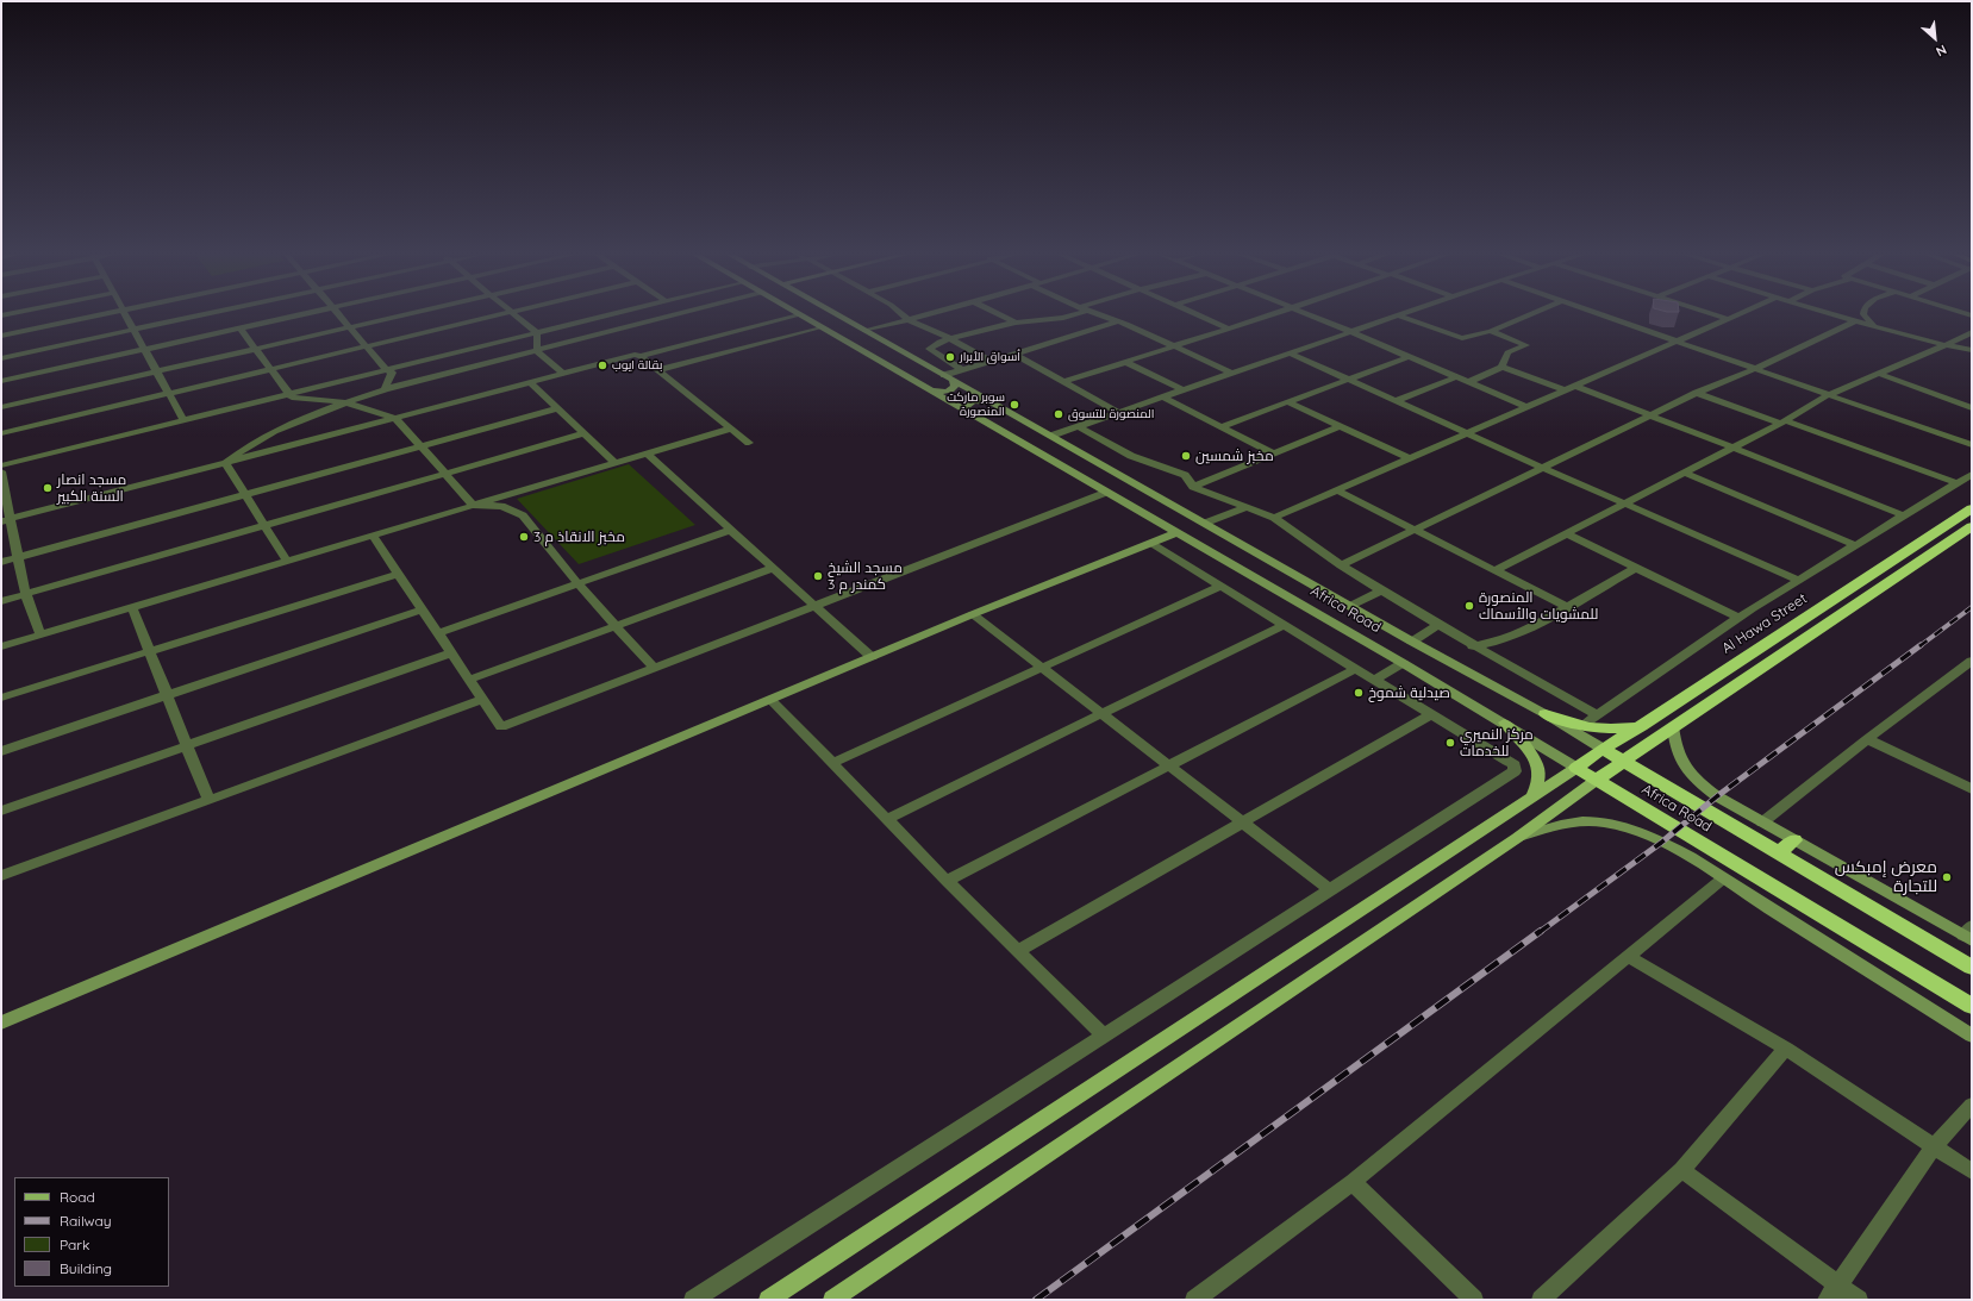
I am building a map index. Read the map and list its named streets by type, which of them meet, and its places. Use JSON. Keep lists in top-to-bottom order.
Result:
{
  "streets": {
    "highway": ["Africa Road", "Al Hawa Street"]
  },
  "crossings": [
    ["Africa Road", "Al Hawa Street"]
  ],
  "places": [
    "أسواق الأبرار",
    "بقالة ايوب",
    "سوبر ماركت المنصورة",
    "المنصورة للتسوق",
    "مخبز شمسين",
    "مسجد انصار السنة الكبير",
    "مخبز الانقاذ م 3",
    "مسجد الشيخ كمندر م 3",
    "المنصورة للمشويات والأسماك",
    "صيدلية شموخ",
    "مركز النميري للخدمات",
    "معرض إمبكس للتجارة"
  ],
  "legend": [
    "Road",
    "Railway",
    "Park",
    "Building"
  ],
  "north": "bottom right"
}
